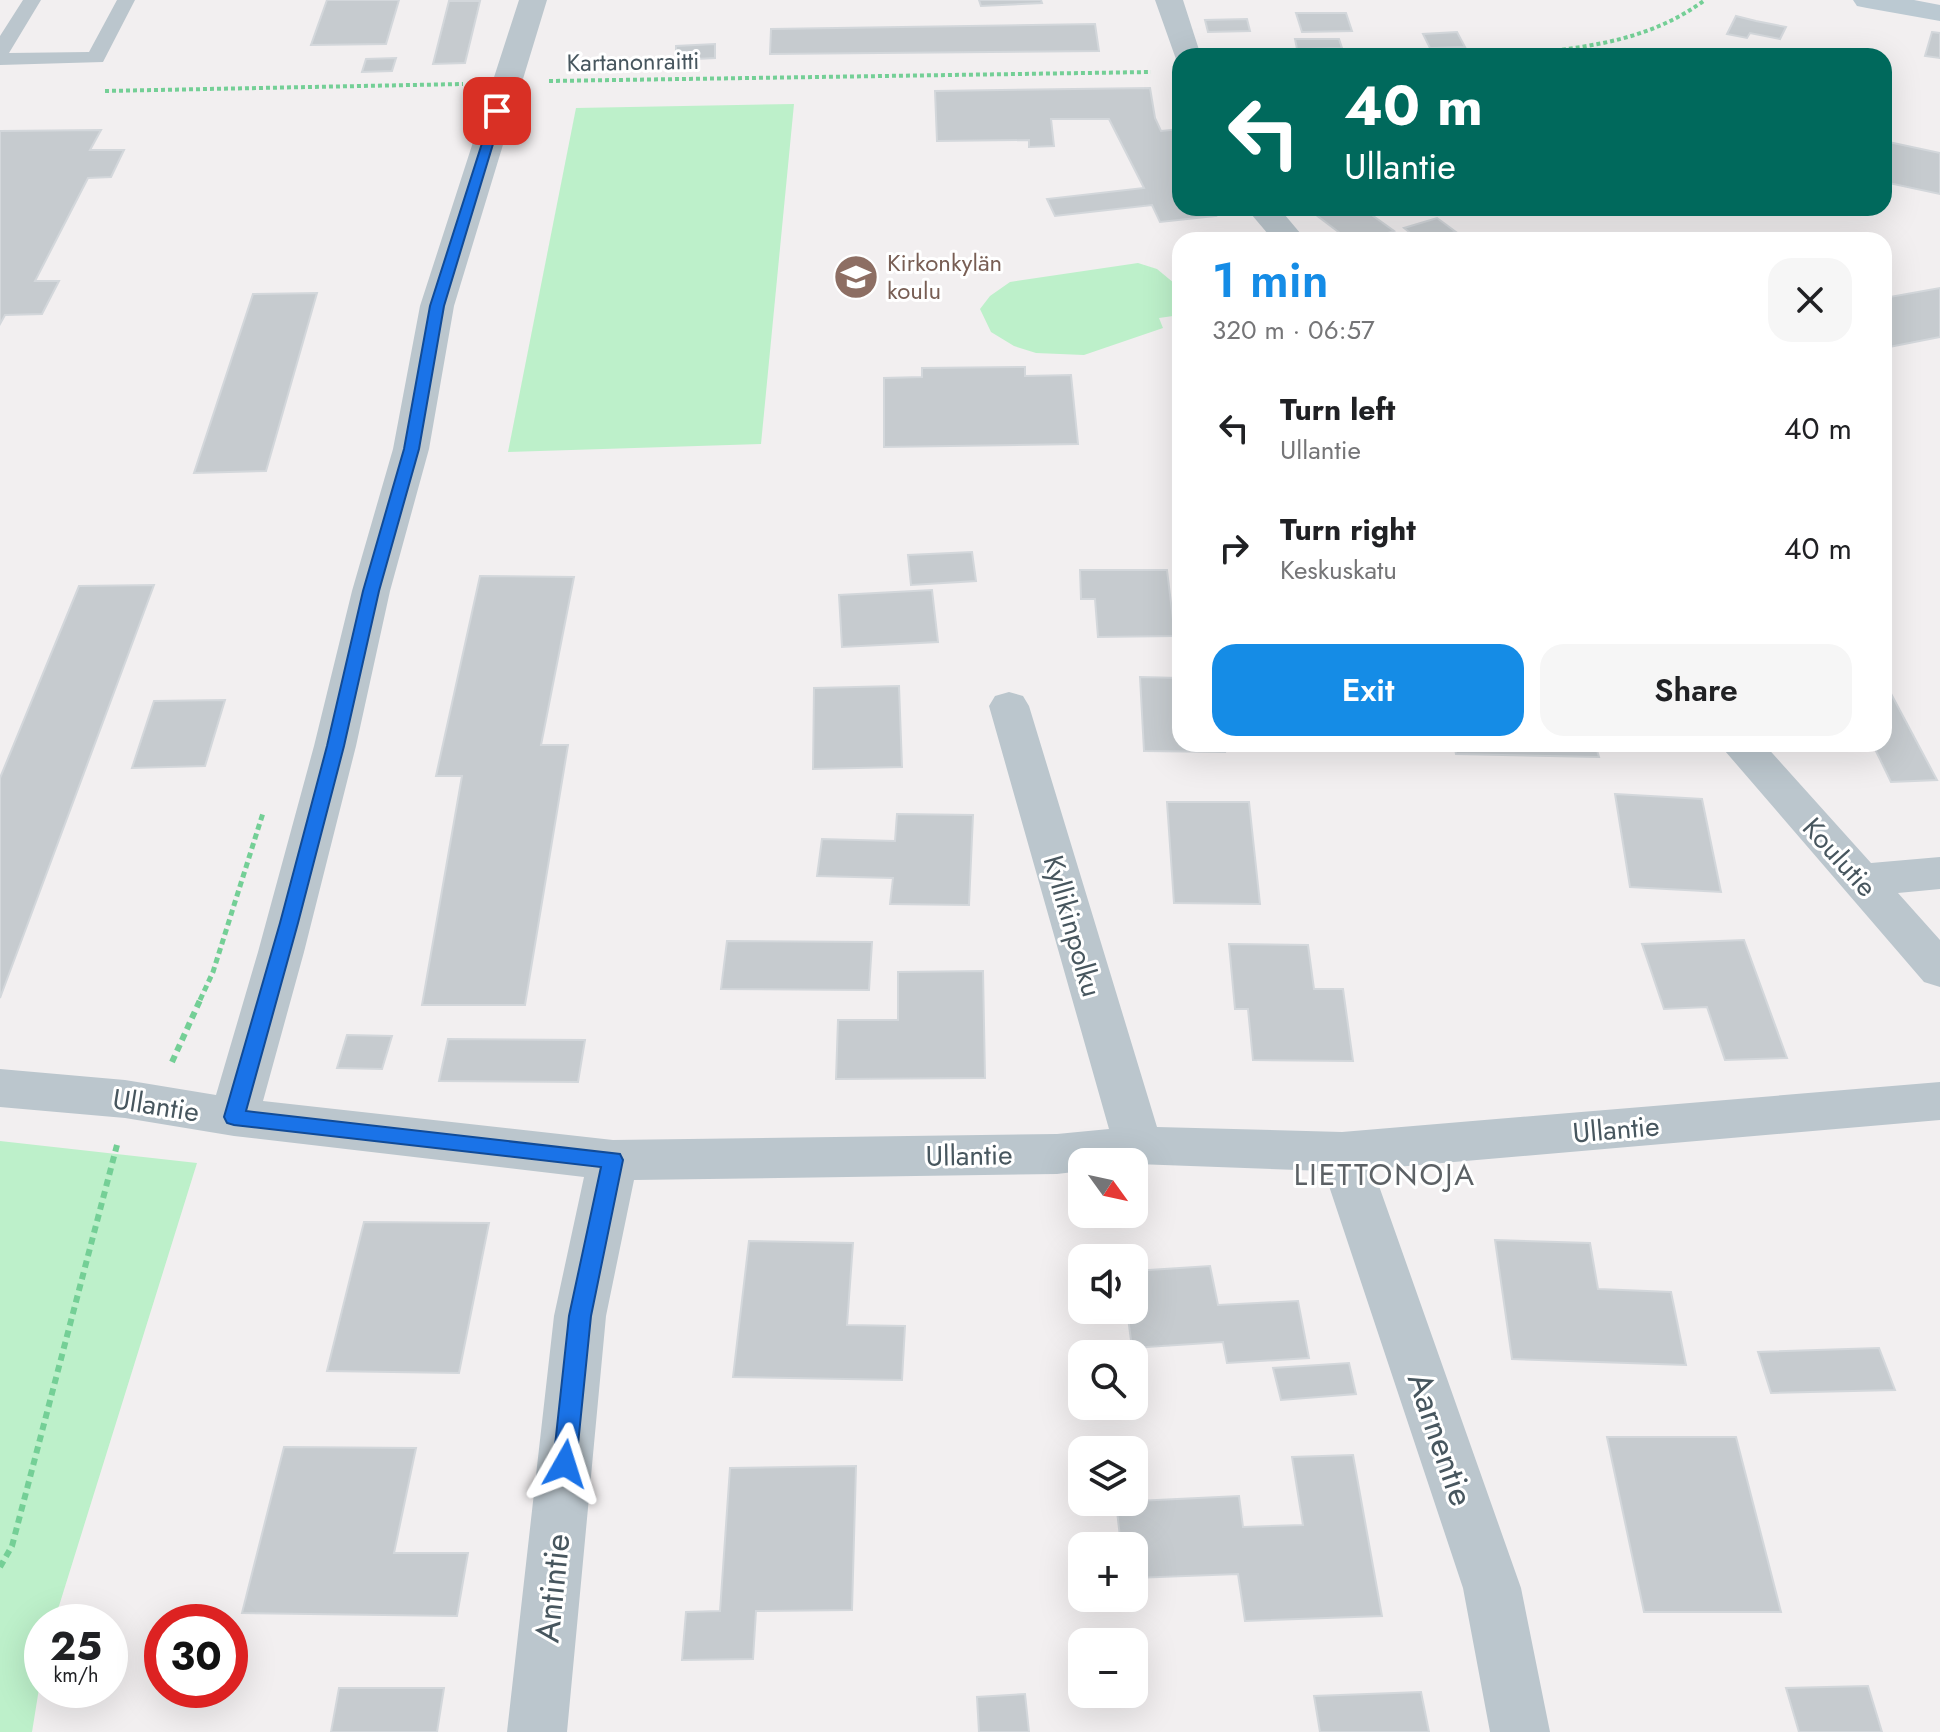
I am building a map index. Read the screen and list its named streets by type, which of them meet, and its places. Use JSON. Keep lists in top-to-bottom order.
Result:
{
  "streets": {
    "street": [
      "Koulutie",
      "Kyllikinpolku",
      "Ullantie",
      "Aarnentie",
      "Antintie"
    ],
    "path": ["Kartanonraitti"]
  },
  "crossings": [
    ["Kyllikinpolku", "Ullantie"],
    ["Ullantie", "Aarnentie"],
    ["Ullantie", "Antintie"]
  ],
  "districts": ["LIETTONOJA"],
  "places": {
    "school or university": ["Kirkonkylän koulu"]
  },
  "north": "bottom right",
  "page": {
    "turn": ["40 m", "Ullantie"],
    "heading": ["1 min", "320 m · 06:57"],
    "list": [
      {
        "name": "Turn left",
        "note": "Ullantie",
        "value": "40 m"
      },
      {
        "name": "Turn right",
        "note": "Keskuskatu",
        "value": "40 m"
      }
    ],
    "buttons": ["Exit", "Share"],
    "map_buttons": ["+", "−"],
    "speed": "25 km/h",
    "limit": "30"
  }
}
